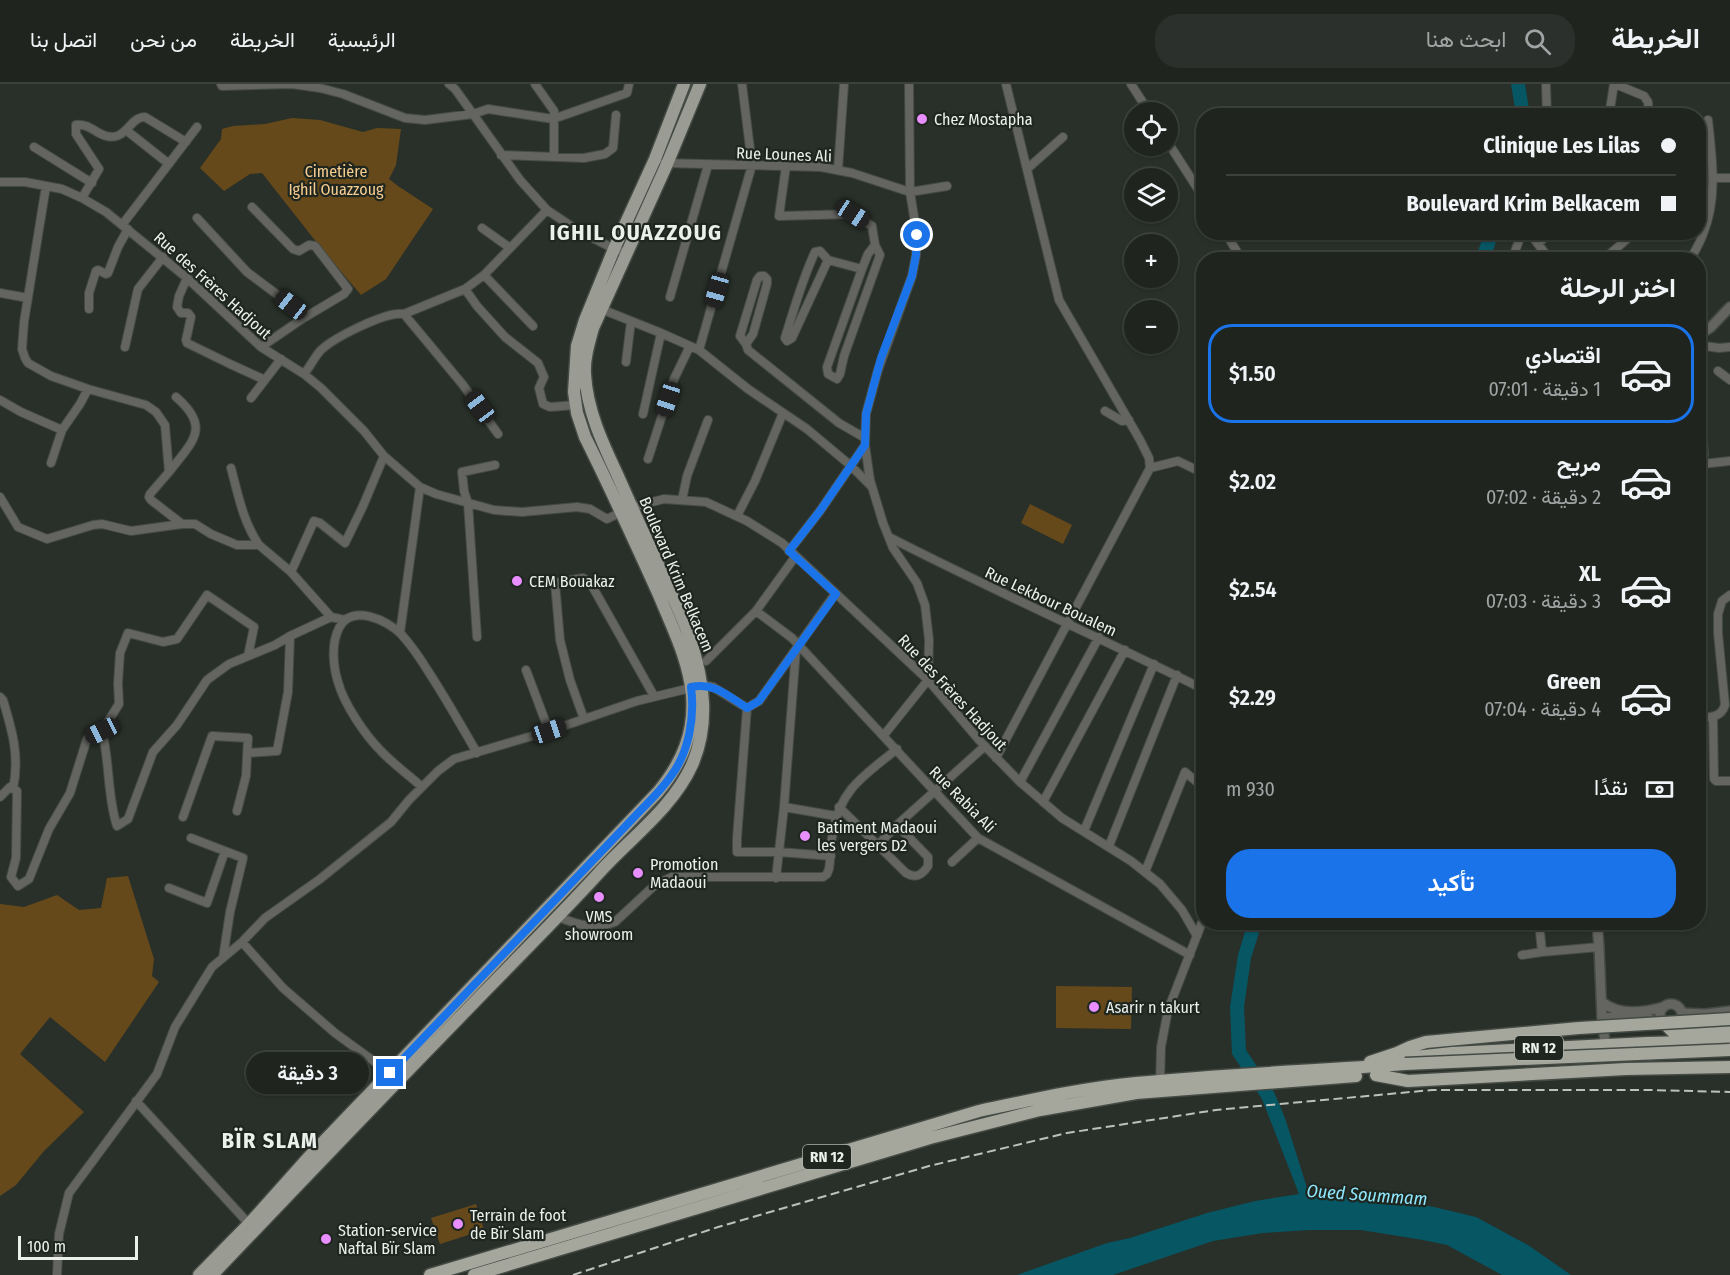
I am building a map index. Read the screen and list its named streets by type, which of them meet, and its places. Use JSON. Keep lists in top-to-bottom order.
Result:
{
  "streets": {
    "highway": ["RN 12"],
    "main road": ["Boulevard Krim Belkacem"],
    "street": [
      "Rue Lounes Ali",
      "Rue des Frères Hadjout",
      "Rue Lekbour Boualem",
      "Rue Rabia Ali"
    ]
  },
  "crossings": [
    ["Rue Lounes Ali", "Boulevard Krim Belkacem"],
    ["Rue des Frères Hadjout", "Boulevard Krim Belkacem"]
  ],
  "districts": ["IGHIL OUAZZOUG", "BÏR SLAM"],
  "water": ["Oued Soummam"],
  "parks": ["Cimetière Ighil Ouazzoug"],
  "places": [
    "Chez Mostapha",
    "CEM Bouakaz",
    "Batiment Madaoui les vergers D2",
    "Promotion Madaoui",
    "VMS showroom",
    "Asarir n takurt",
    "Terrain de foot de Bïr Slam",
    "Station-service Naftal Bïr Slam"
  ],
  "scale_bar": "100 m",
  "page": {
    "header": "الخريطة",
    "search": "ابحث هنا",
    "nav": [
      "الرئيسية",
      "الخريطة",
      "من نحن",
      "اتصل بنا"
    ],
    "map_buttons": ["+", "−"],
    "banner": ["Clinique Les Lilas", "Boulevard Krim Belkacem"],
    "heading": "اختر الرحلة",
    "list": [
      {
        "name": "اقتصادي",
        "note": "1 دقيقة · 07:01",
        "value": "$1.50"
      },
      {
        "name": "مريح",
        "note": "2 دقيقة · 07:02",
        "value": "$2.02"
      },
      {
        "name": "XL",
        "note": "3 دقيقة · 07:03",
        "value": "$2.54"
      },
      {
        "name": "Green",
        "note": "4 دقيقة · 07:04",
        "value": "$2.29"
      }
    ],
    "pay": ["نقدًا", "930 m"],
    "buttons": "تأكيد",
    "bubble": "3 دقيقة",
    "scale": "100 m"
  }
}
